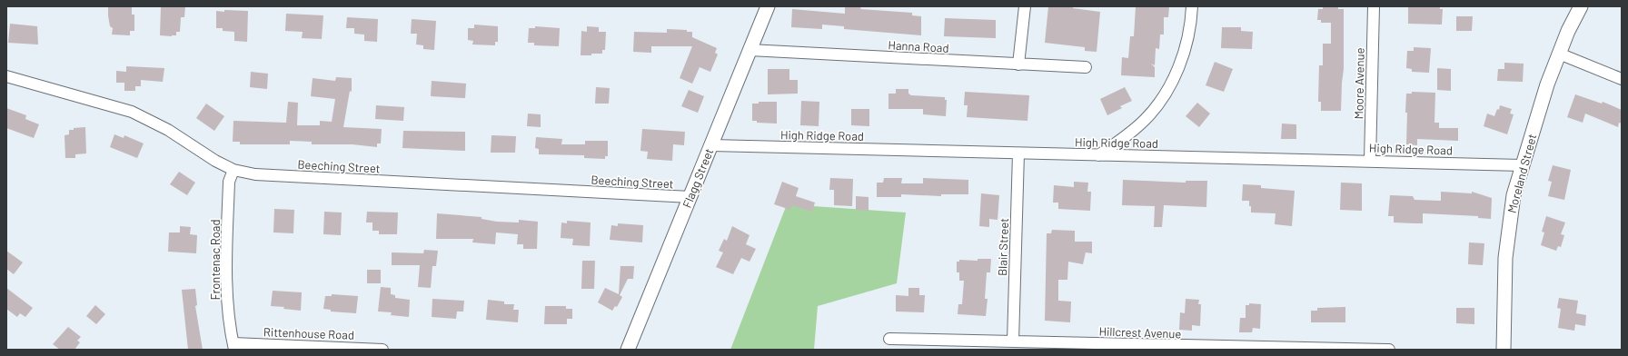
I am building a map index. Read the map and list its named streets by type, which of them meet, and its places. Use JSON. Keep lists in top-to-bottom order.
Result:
{
  "streets": {
    "street": [
      "Hanna Road",
      "Moore Avenue",
      "High Ridge Road",
      "Beeching Street",
      "Moreland Street",
      "Flagg Street",
      "Blair Street",
      "Frontenac Road",
      "Hillcrest Avenue",
      "Rittenhouse Road"
    ]
  },
  "crossings": [
    ["Hanna Road", "Flagg Street"],
    ["Moore Avenue", "High Ridge Road"],
    ["High Ridge Road", "Moreland Street"],
    ["High Ridge Road", "Flagg Street"],
    ["High Ridge Road", "Blair Street"],
    ["Beeching Street", "Flagg Street"],
    ["Beeching Street", "Frontenac Road"],
    ["Blair Street", "Hillcrest Avenue"],
    ["Frontenac Road", "Rittenhouse Road"]
  ]
}
